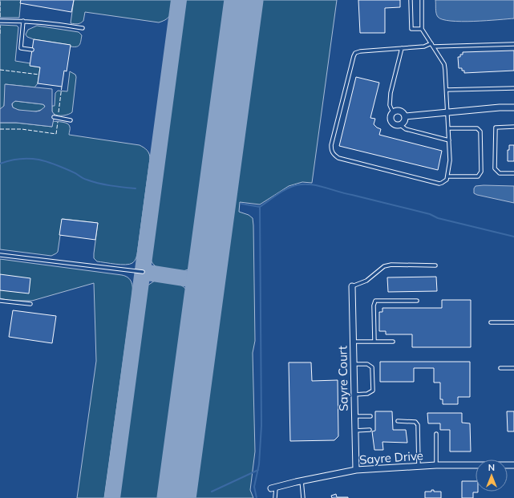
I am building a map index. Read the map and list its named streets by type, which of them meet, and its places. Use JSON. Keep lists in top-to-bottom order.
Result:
{
  "streets": {
    "street": ["Sayre Court", "Sayre Drive"]
  },
  "crossings": [
    ["Sayre Court", "Sayre Drive"]
  ],
  "north": "top"
}
